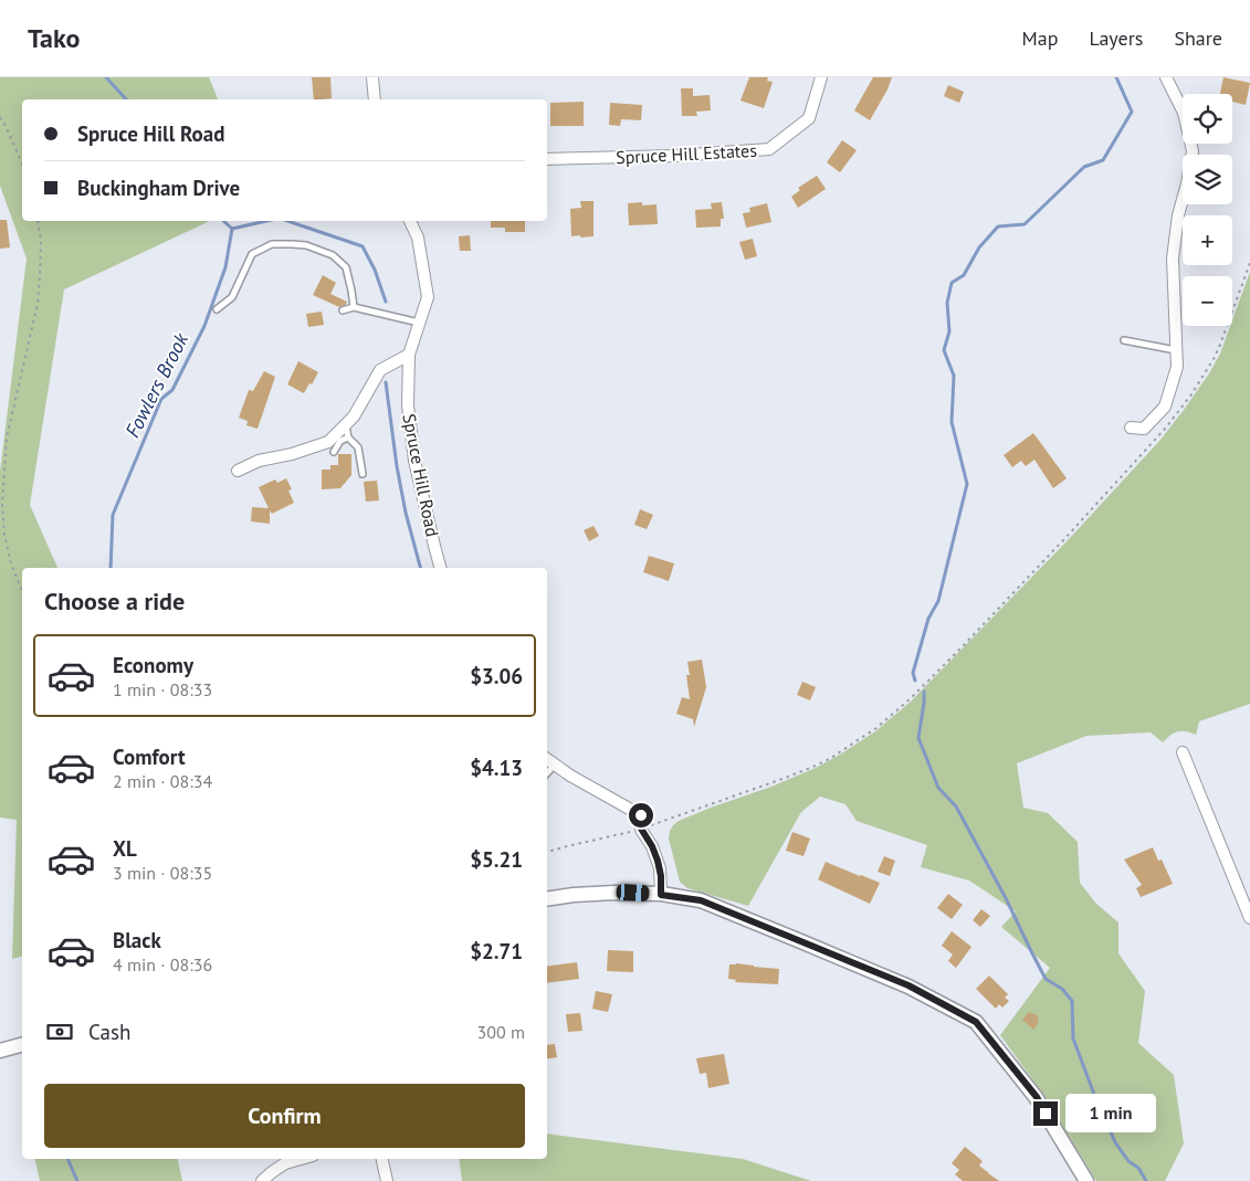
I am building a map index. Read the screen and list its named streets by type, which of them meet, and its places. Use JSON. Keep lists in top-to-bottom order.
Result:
{
  "streets": {
    "street": ["Spruce Hill Estates", "Spruce Hill Road"]
  },
  "water": ["Fowlers Brook"],
  "page": {
    "header": "Tako",
    "nav": ["Map", "Layers", "Share"],
    "map_buttons": ["+", "−"],
    "banner": ["Spruce Hill Road", "Buckingham Drive"],
    "heading": "Choose a ride",
    "list": [
      {
        "name": "Economy",
        "note": "1 min · 08:33",
        "value": "$3.06"
      },
      {
        "name": "Comfort",
        "note": "2 min · 08:34",
        "value": "$4.13"
      },
      {
        "name": "XL",
        "note": "3 min · 08:35",
        "value": "$5.21"
      },
      {
        "name": "Black",
        "note": "4 min · 08:36",
        "value": "$2.71"
      }
    ],
    "pay": ["Cash", "300 m"],
    "buttons": "Confirm",
    "bubble": "1 min"
  }
}
